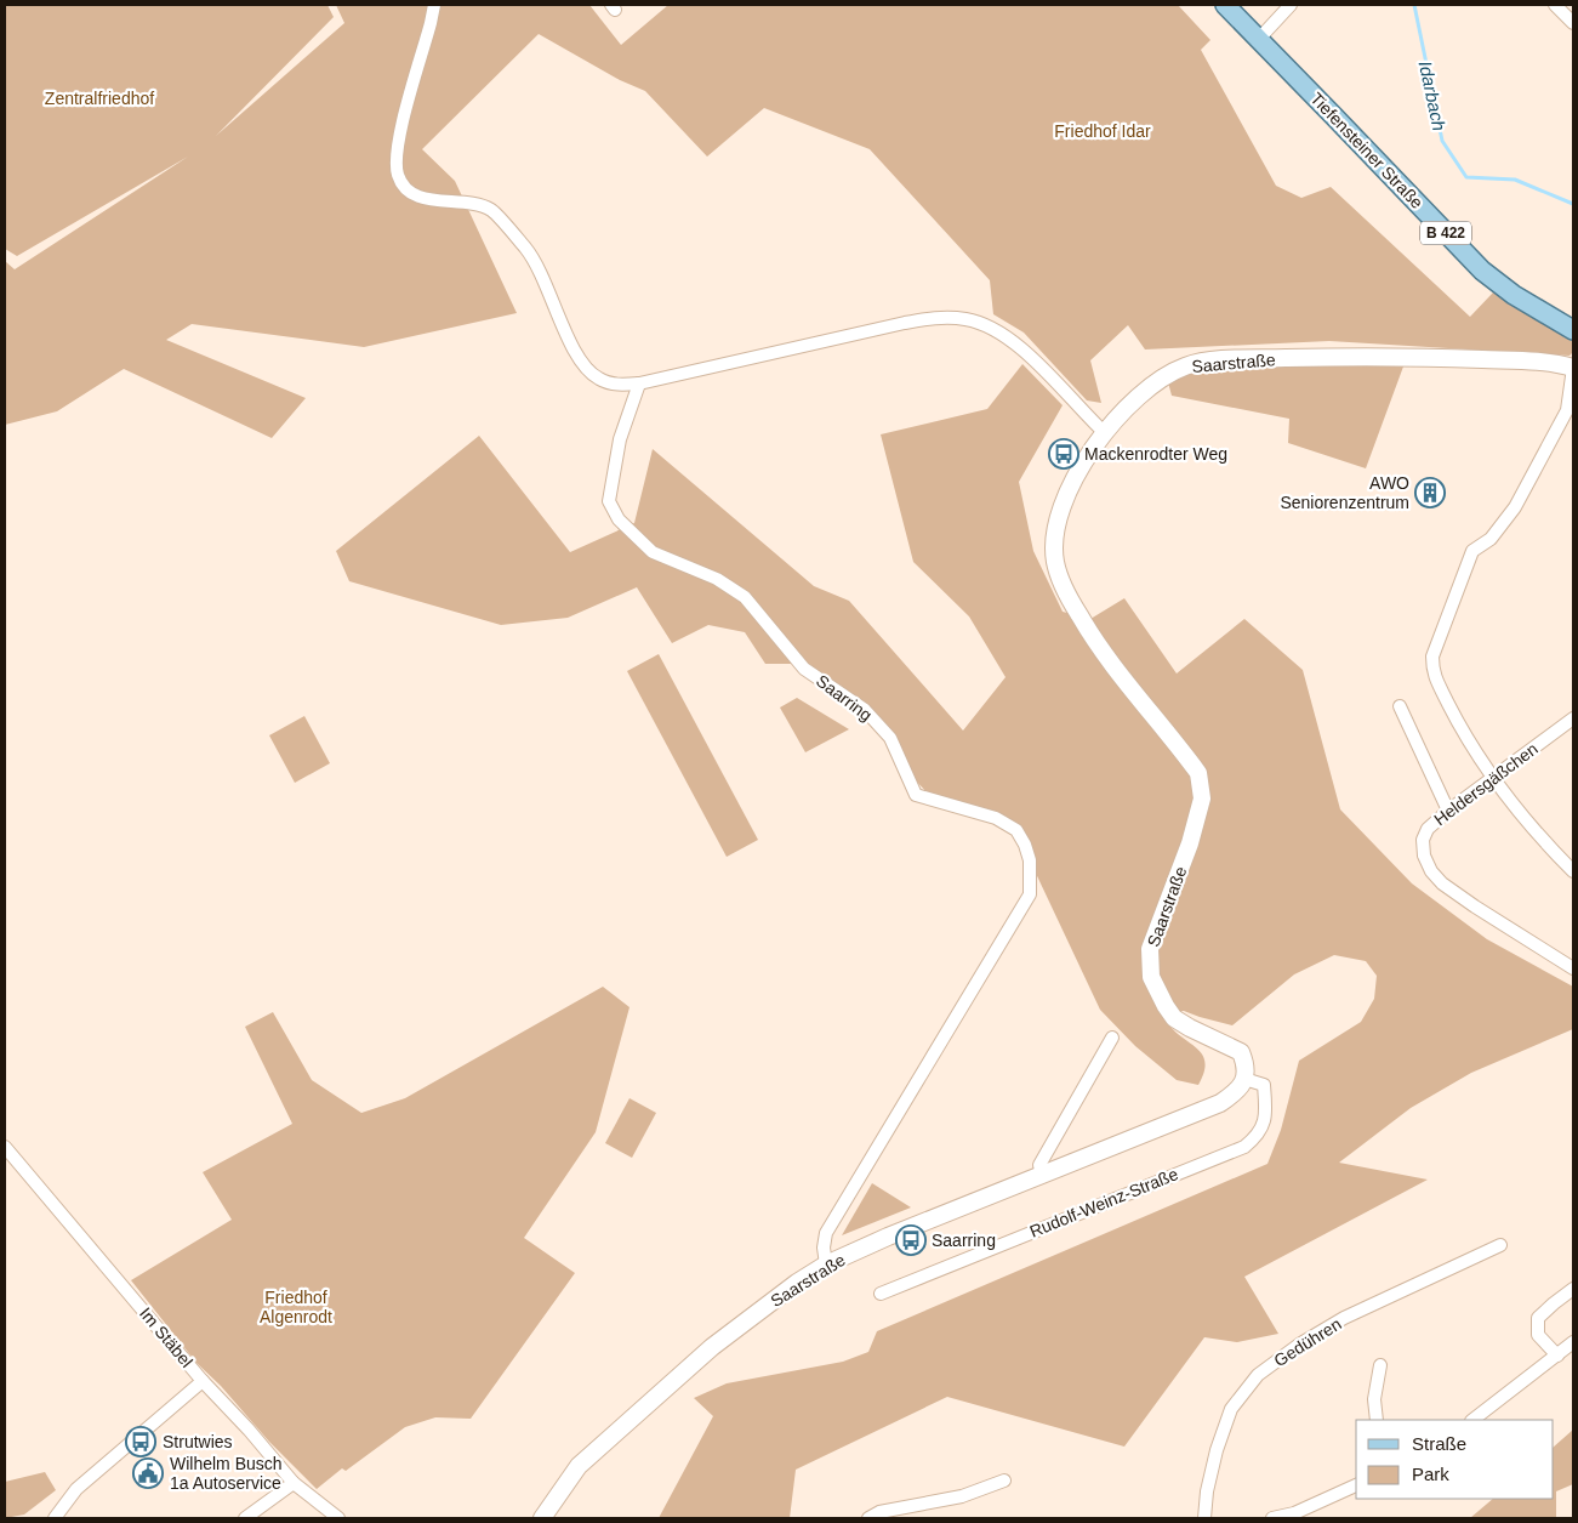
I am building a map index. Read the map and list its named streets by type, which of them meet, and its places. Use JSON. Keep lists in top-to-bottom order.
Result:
{
  "streets": {
    "main road": ["Tiefensteiner Straße", "B 422"],
    "street": [
      "Saarstraße",
      "Saarring",
      "Heldersgäßchen",
      "Rudolf-Weinz-Straße",
      "Im Stäbel",
      "Gedühren"
    ]
  },
  "crossings": [
    ["Saarstraße", "Saarring"],
    ["Saarstraße", "Rudolf-Weinz-Straße"]
  ],
  "water": ["Idarbach"],
  "parks": ["Zentralfriedhof", "Friedhof Idar", "Friedhof Algenrodt"],
  "places": {
    "bus stop": ["Mackenrodter Weg", "Saarring", "Strutwies"],
    "building": ["AWO Seniorenzentrum"],
    "public building": ["Wilhelm Busch 1a Autoservice"]
  },
  "legend": ["Straße", "Park"]
}
